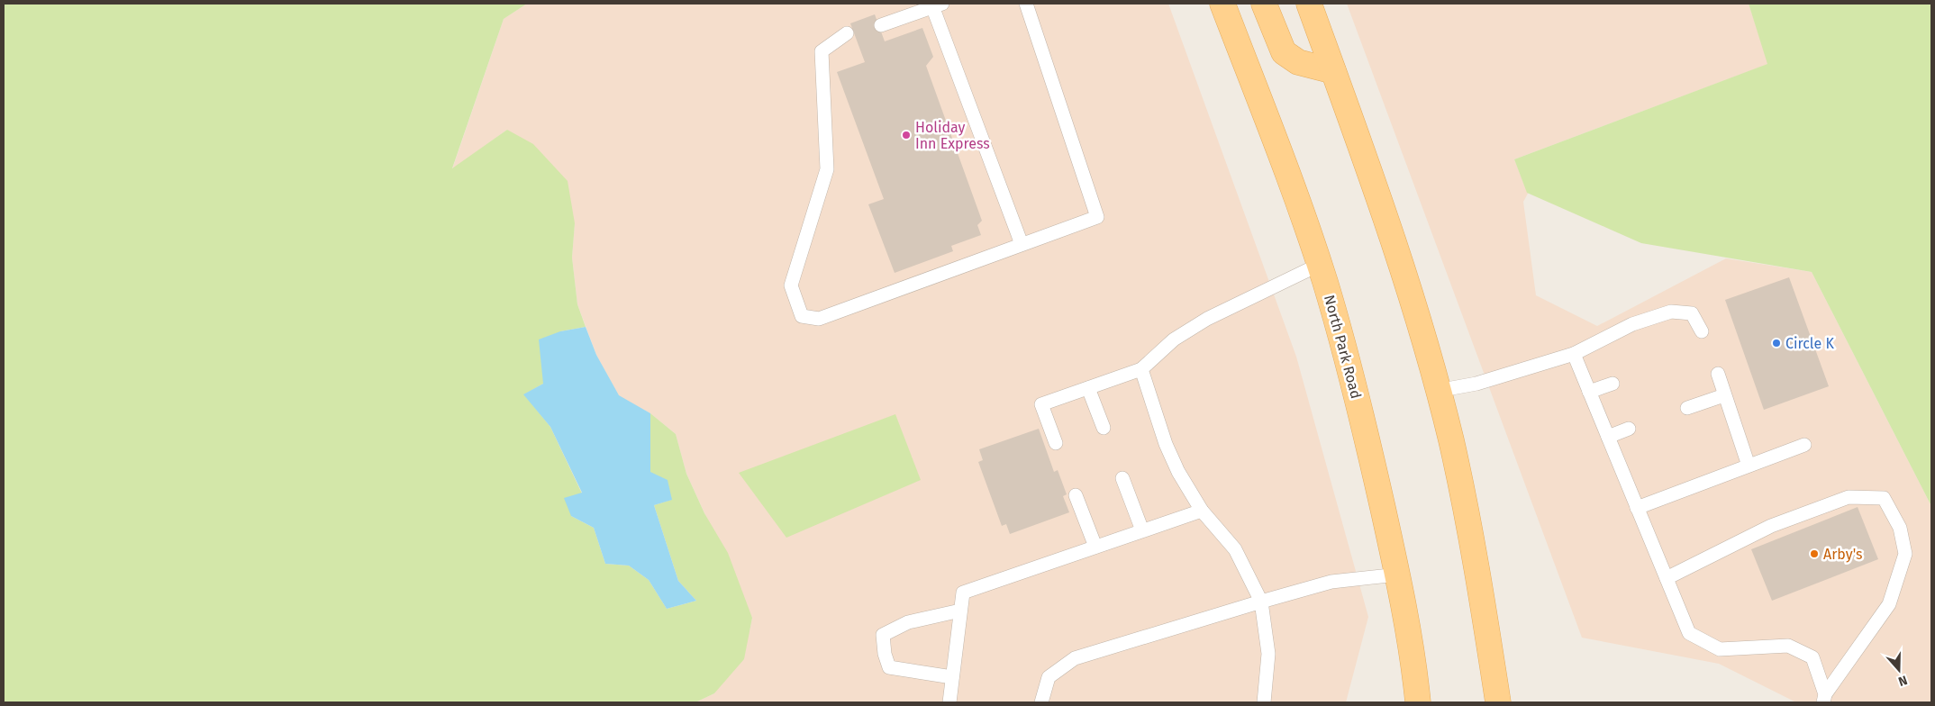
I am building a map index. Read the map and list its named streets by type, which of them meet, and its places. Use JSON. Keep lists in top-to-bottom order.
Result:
{
  "streets": {
    "main road": ["North Park Road"]
  },
  "places": ["Holiday Inn Express", "Circle K", "Arby's"],
  "north": "bottom"
}
